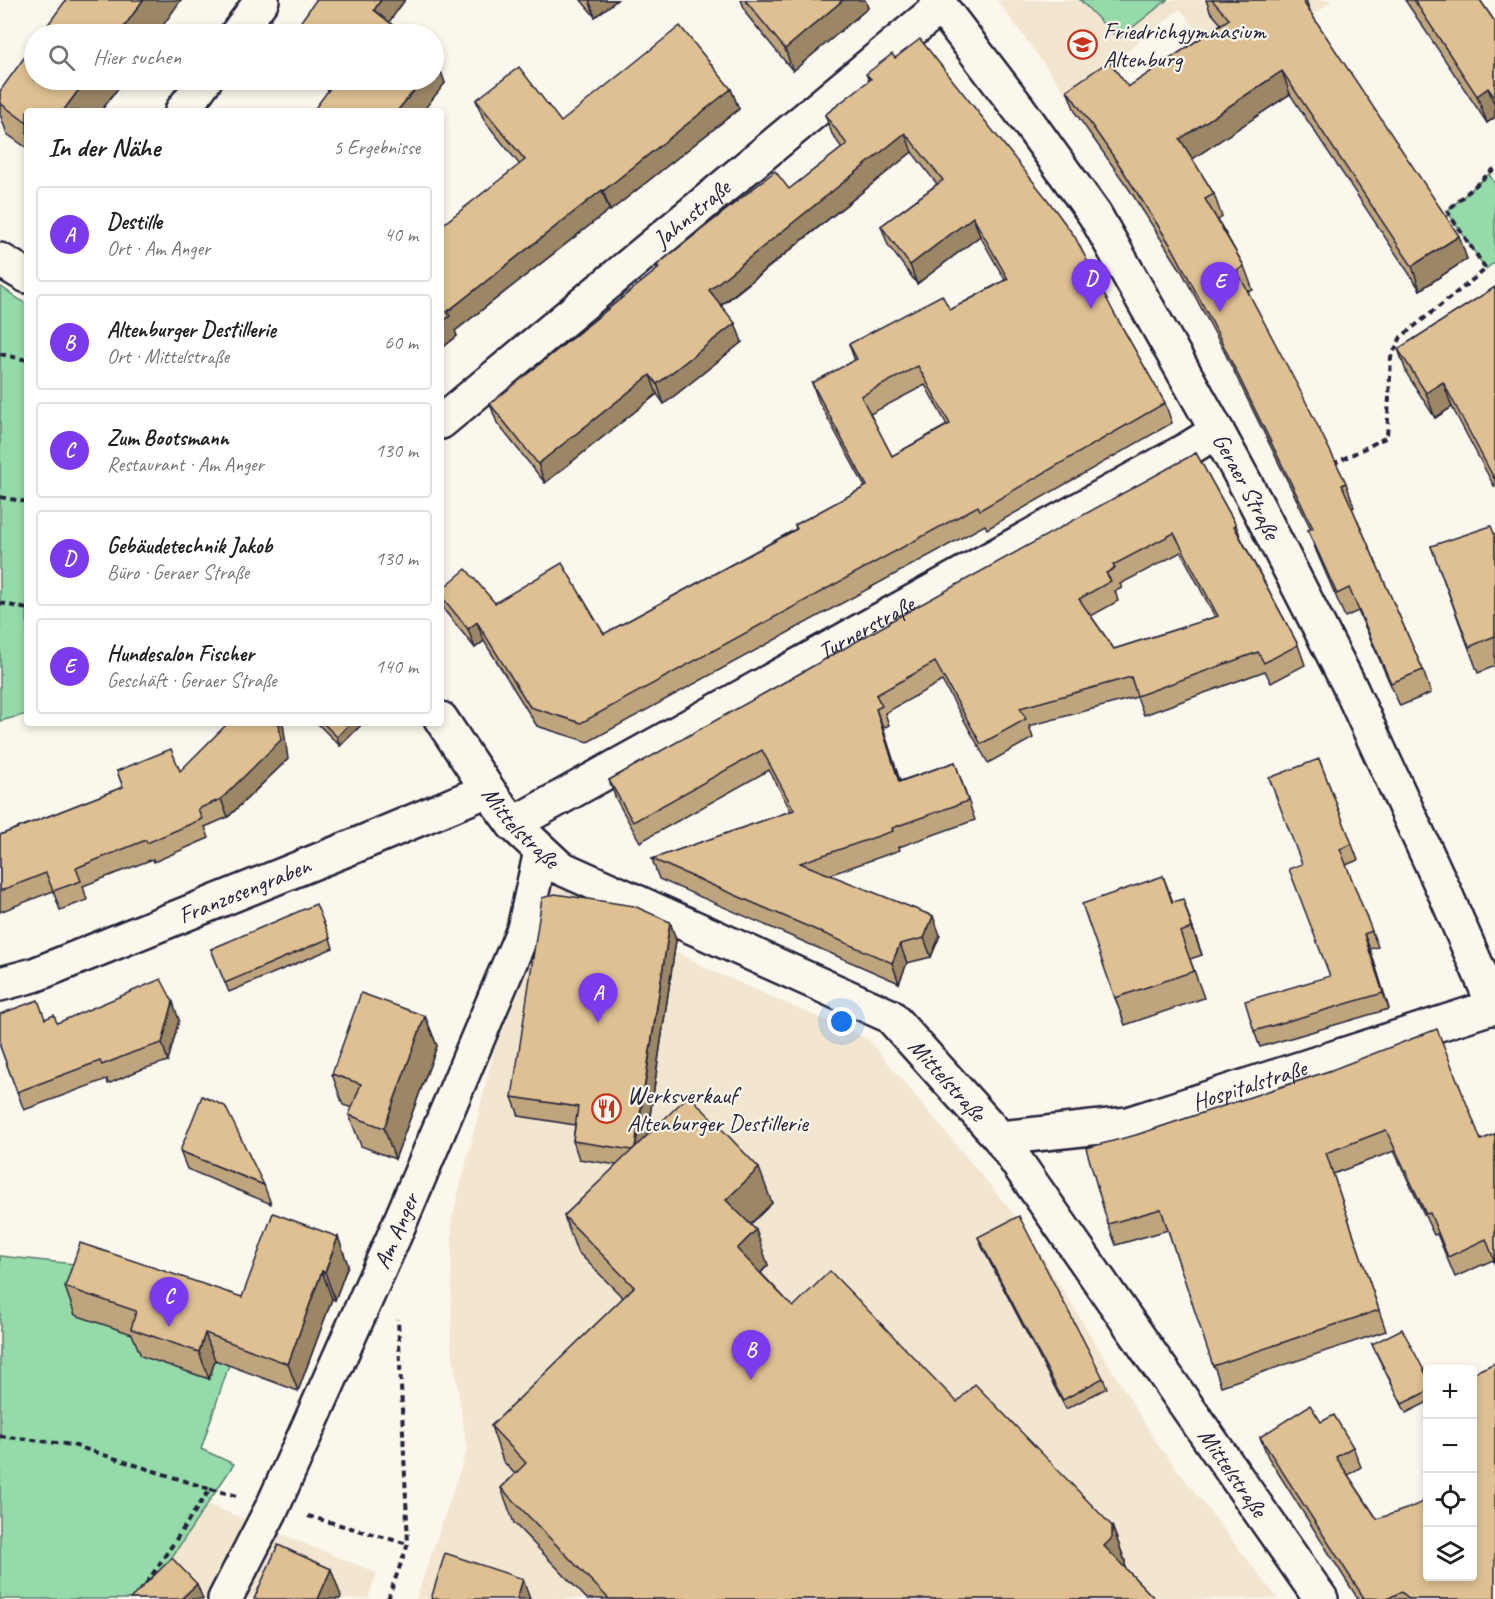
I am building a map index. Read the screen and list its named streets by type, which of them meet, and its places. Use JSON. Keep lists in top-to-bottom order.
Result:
{
  "streets": {
    "street": [
      "Jahnstraße",
      "Geraer Straße",
      "Turnerstraße",
      "Mittelstraße",
      "Franzosengraben",
      "Hospitalstraße",
      "Am Anger"
    ]
  },
  "crossings": [
    ["Jahnstraße", "Geraer Straße"],
    ["Geraer Straße", "Turnerstraße"],
    ["Geraer Straße", "Hospitalstraße"],
    ["Turnerstraße", "Mittelstraße"],
    ["Mittelstraße", "Franzosengraben"],
    ["Mittelstraße", "Hospitalstraße"],
    ["Mittelstraße", "Am Anger"]
  ],
  "places": {
    "school or university": ["Friedrichgymnasium Altenburg"],
    "restaurant": ["Werksverkauf Altenburger Destillerie"]
  },
  "page": {
    "search": "Hier suchen",
    "heading": ["In der Nähe", "5 Ergebnisse"],
    "list": [
      {
        "mark": "A",
        "name": "Destille",
        "note": "Ort · Am Anger",
        "value": "40 m"
      },
      {
        "mark": "B",
        "name": "Altenburger Destillerie",
        "note": "Ort · Mittelstraße",
        "value": "60 m"
      },
      {
        "mark": "C",
        "name": "Zum Bootsmann",
        "note": "Restaurant · Am Anger",
        "value": "130 m"
      },
      {
        "mark": "D",
        "name": "Gebäudetechnik Jakob",
        "note": "Büro · Geraer Straße",
        "value": "130 m"
      },
      {
        "mark": "E",
        "name": "Hundesalon Fischer",
        "note": "Geschäft · Geraer Straße",
        "value": "140 m"
      }
    ],
    "pins": [
      "D",
      "E",
      "A",
      "C",
      "B"
    ],
    "map_buttons": ["+", "−"]
  }
}
